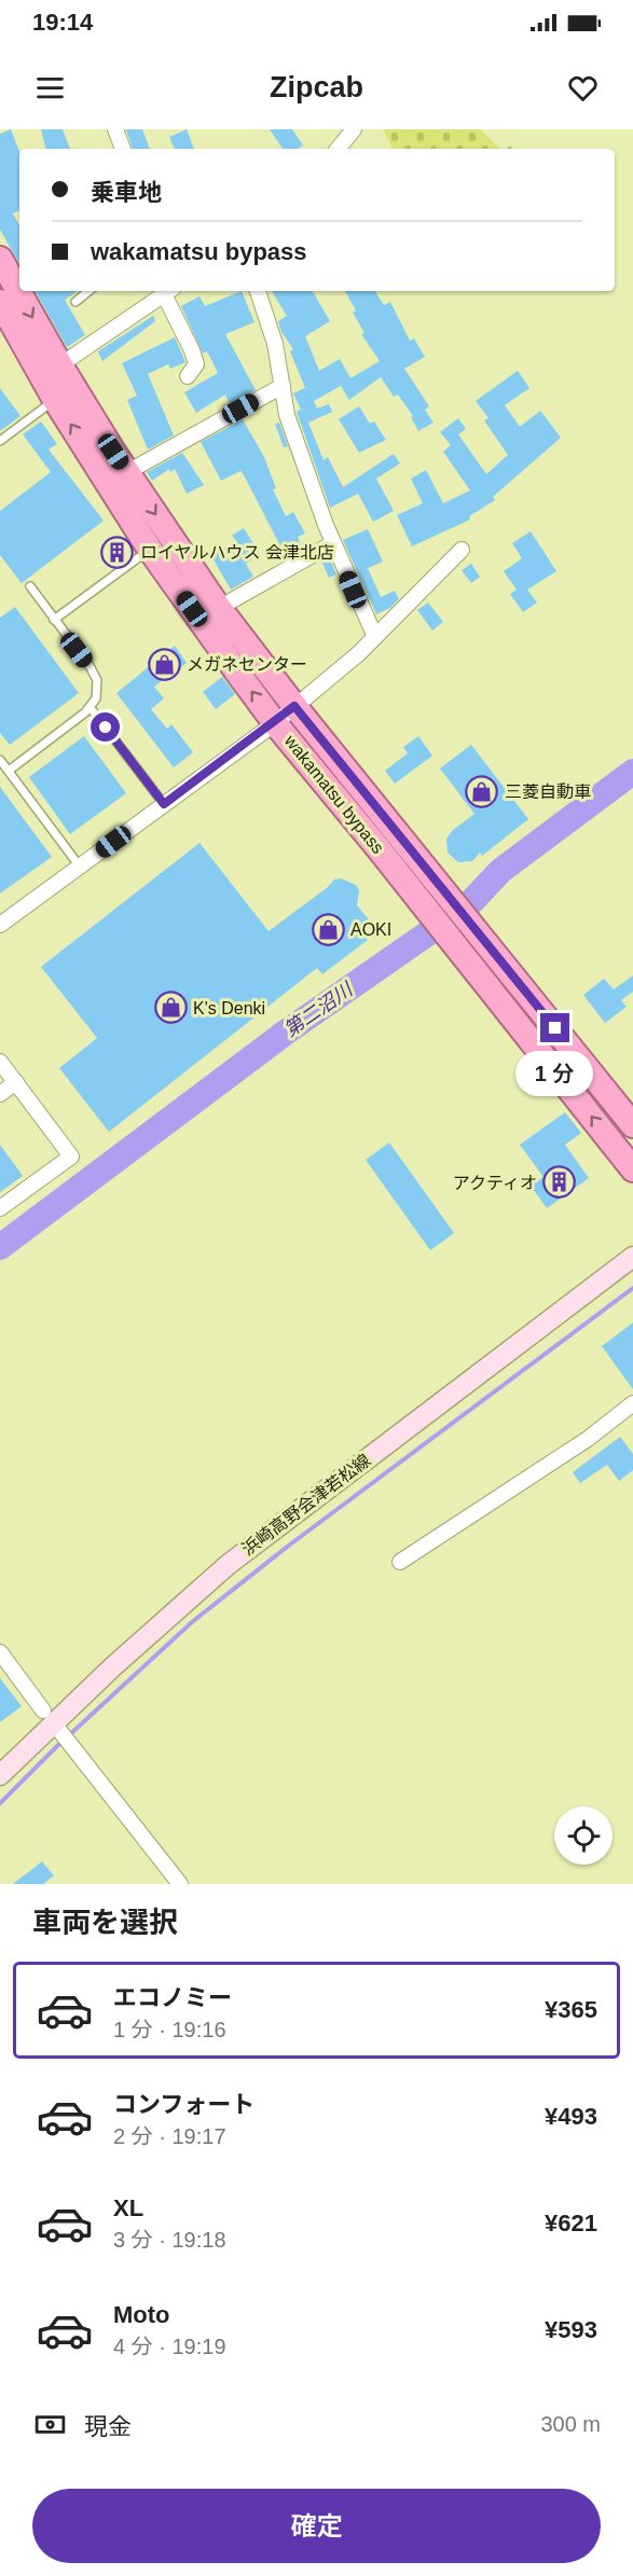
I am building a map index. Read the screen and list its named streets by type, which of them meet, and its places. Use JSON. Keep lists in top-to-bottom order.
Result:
{
  "streets": {
    "highway": ["wakamatsu bypass"],
    "main road": ["浜崎高野会津若松線"]
  },
  "water": ["第二沼川"],
  "places": {
    "building": ["ロイヤルハウス 会津北店", "アクティオ"],
    "shop": [
      "メガネセンター",
      "三菱自動車",
      "AOKI",
      "K's Denki"
    ]
  },
  "page": {
    "status": "19:14",
    "header": "Zipcab",
    "banner": ["乗車地", "wakamatsu bypass"],
    "bubble": "1 分",
    "heading": "車両を選択",
    "list": [
      {
        "name": "エコノミー",
        "note": "1 分 · 19:16",
        "value": "¥365"
      },
      {
        "name": "コンフォート",
        "note": "2 分 · 19:17",
        "value": "¥493"
      },
      {
        "name": "XL",
        "note": "3 分 · 19:18",
        "value": "¥621"
      },
      {
        "name": "Moto",
        "note": "4 分 · 19:19",
        "value": "¥593"
      }
    ],
    "pay": ["現金", "300 m"],
    "buttons": "確定"
  }
}
